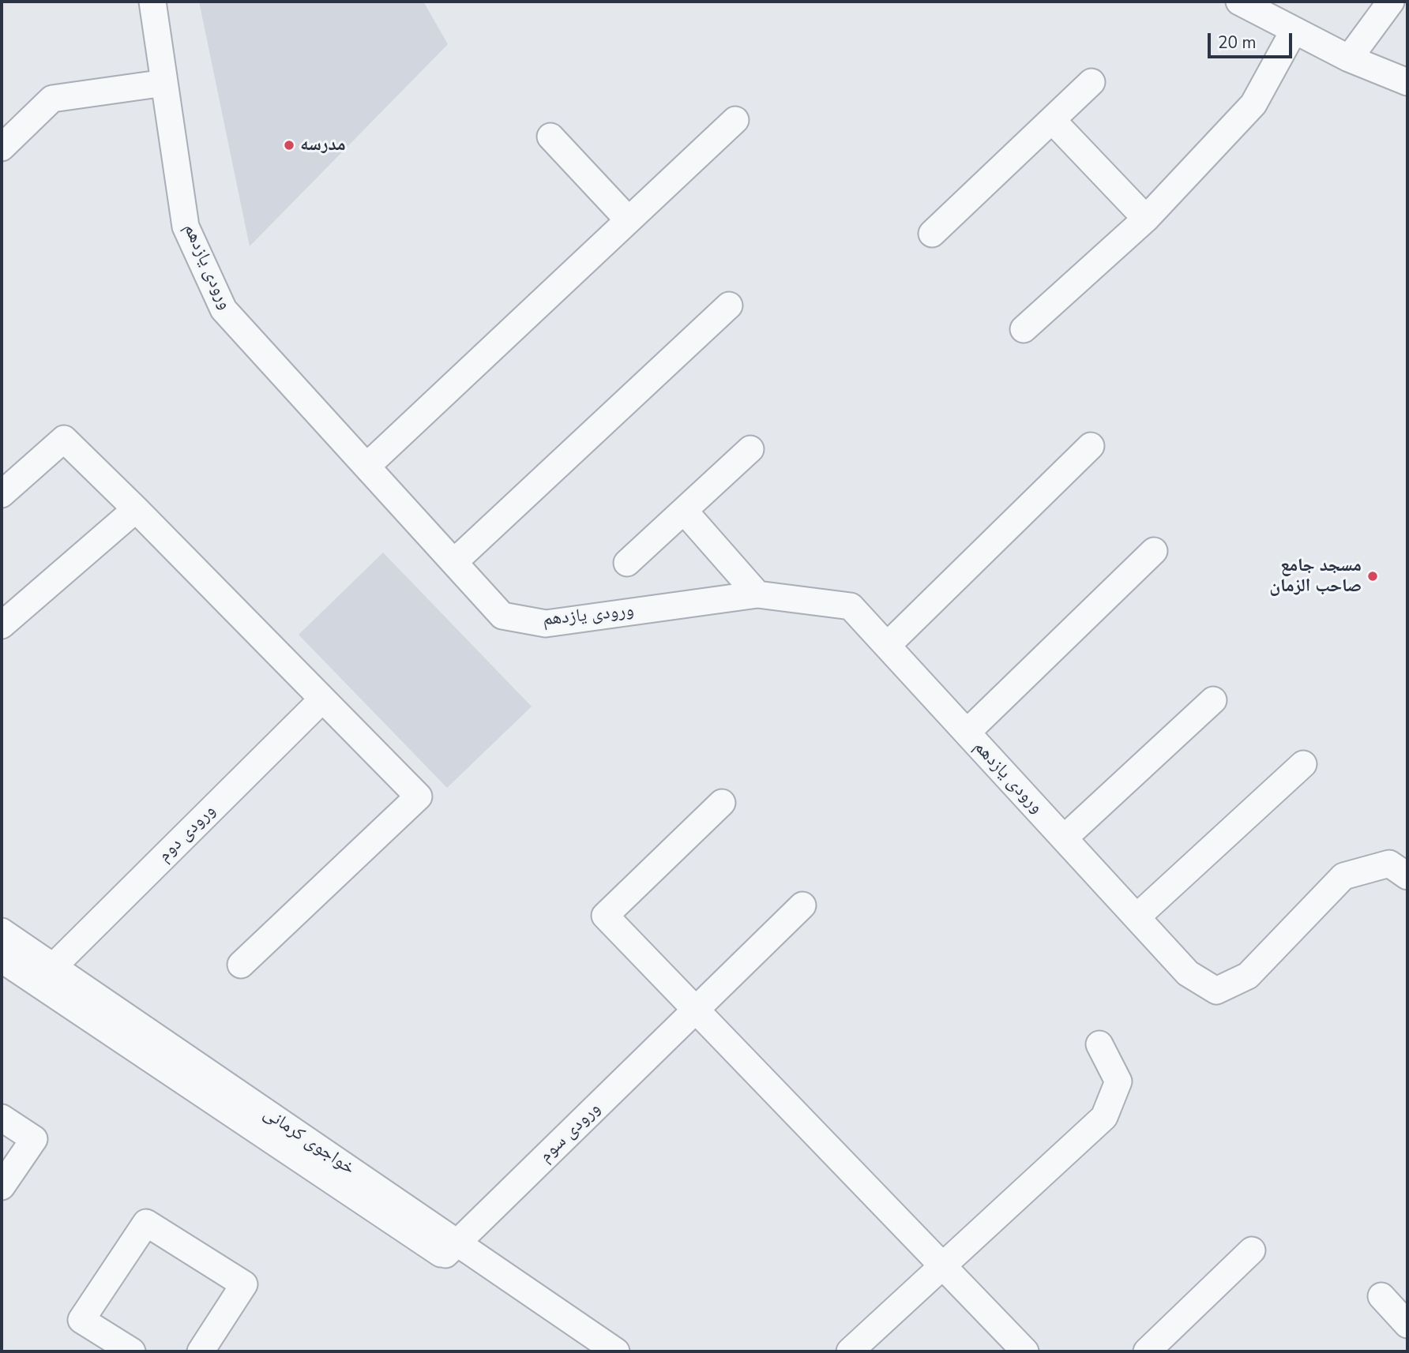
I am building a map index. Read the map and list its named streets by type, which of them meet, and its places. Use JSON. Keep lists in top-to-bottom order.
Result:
{
  "streets": {
    "street": [
      "ورودی یازدهم",
      "ورودی دوم",
      "ورودی سوم",
      "خواجوی کرمانی"
    ]
  },
  "crossings": [
    ["ورودی دوم", "خواجوی کرمانی"],
    ["ورودی سوم", "خواجوی کرمانی"]
  ],
  "places": ["مدرسه", "مسجد جامع صاحب الزمان"],
  "scale_bar": "20 m"
}
